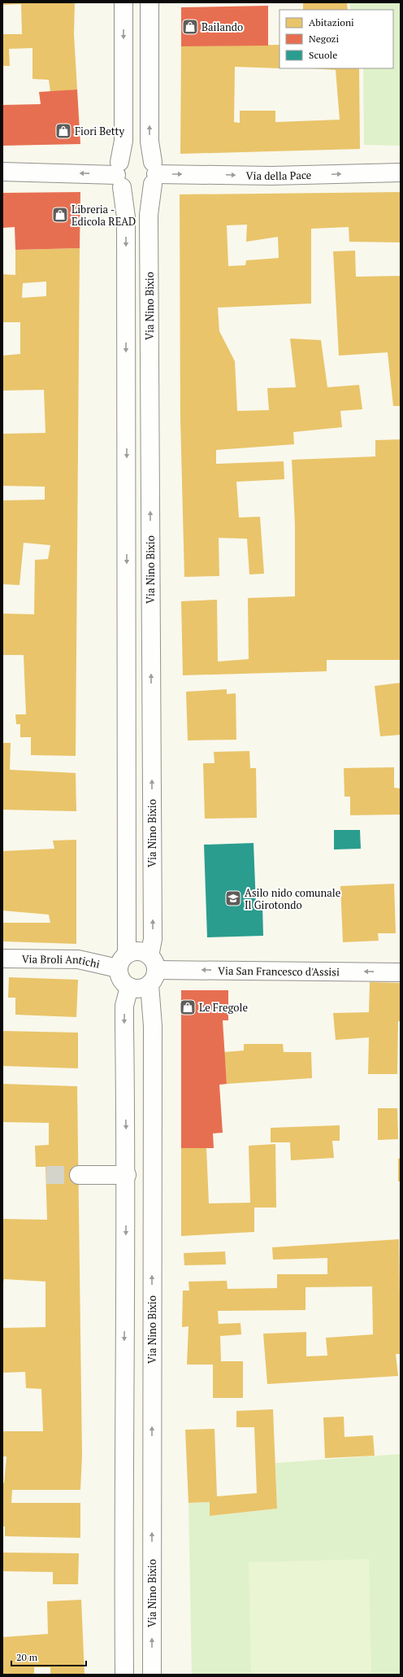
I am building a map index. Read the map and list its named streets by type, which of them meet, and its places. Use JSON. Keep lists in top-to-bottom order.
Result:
{
  "streets": {
    "street": [
      "Via della Pace",
      "Via Nino Bixio",
      "Via Broli Antichi",
      "Via San Francesco d'Assisi"
    ]
  },
  "crossings": [
    ["Via della Pace", "Via Nino Bixio"],
    ["Via Nino Bixio", "Via Broli Antichi"],
    ["Via Nino Bixio", "Via San Francesco d'Assisi"],
    ["Via Broli Antichi", "Via San Francesco d'Assisi"]
  ],
  "one_way": ["Via della Pace", "Via San Francesco d'Assisi"],
  "places": {
    "shop": [
      "Bailando",
      "Fiori Betty",
      "Libreria - Edicola READ",
      "Le Fregole"
    ],
    "school or university": ["Asilo nido comunale Il Girotondo"]
  },
  "legend": ["Abitazioni", "Negozi", "Scuole"],
  "scale_bar": "20 m"
}
